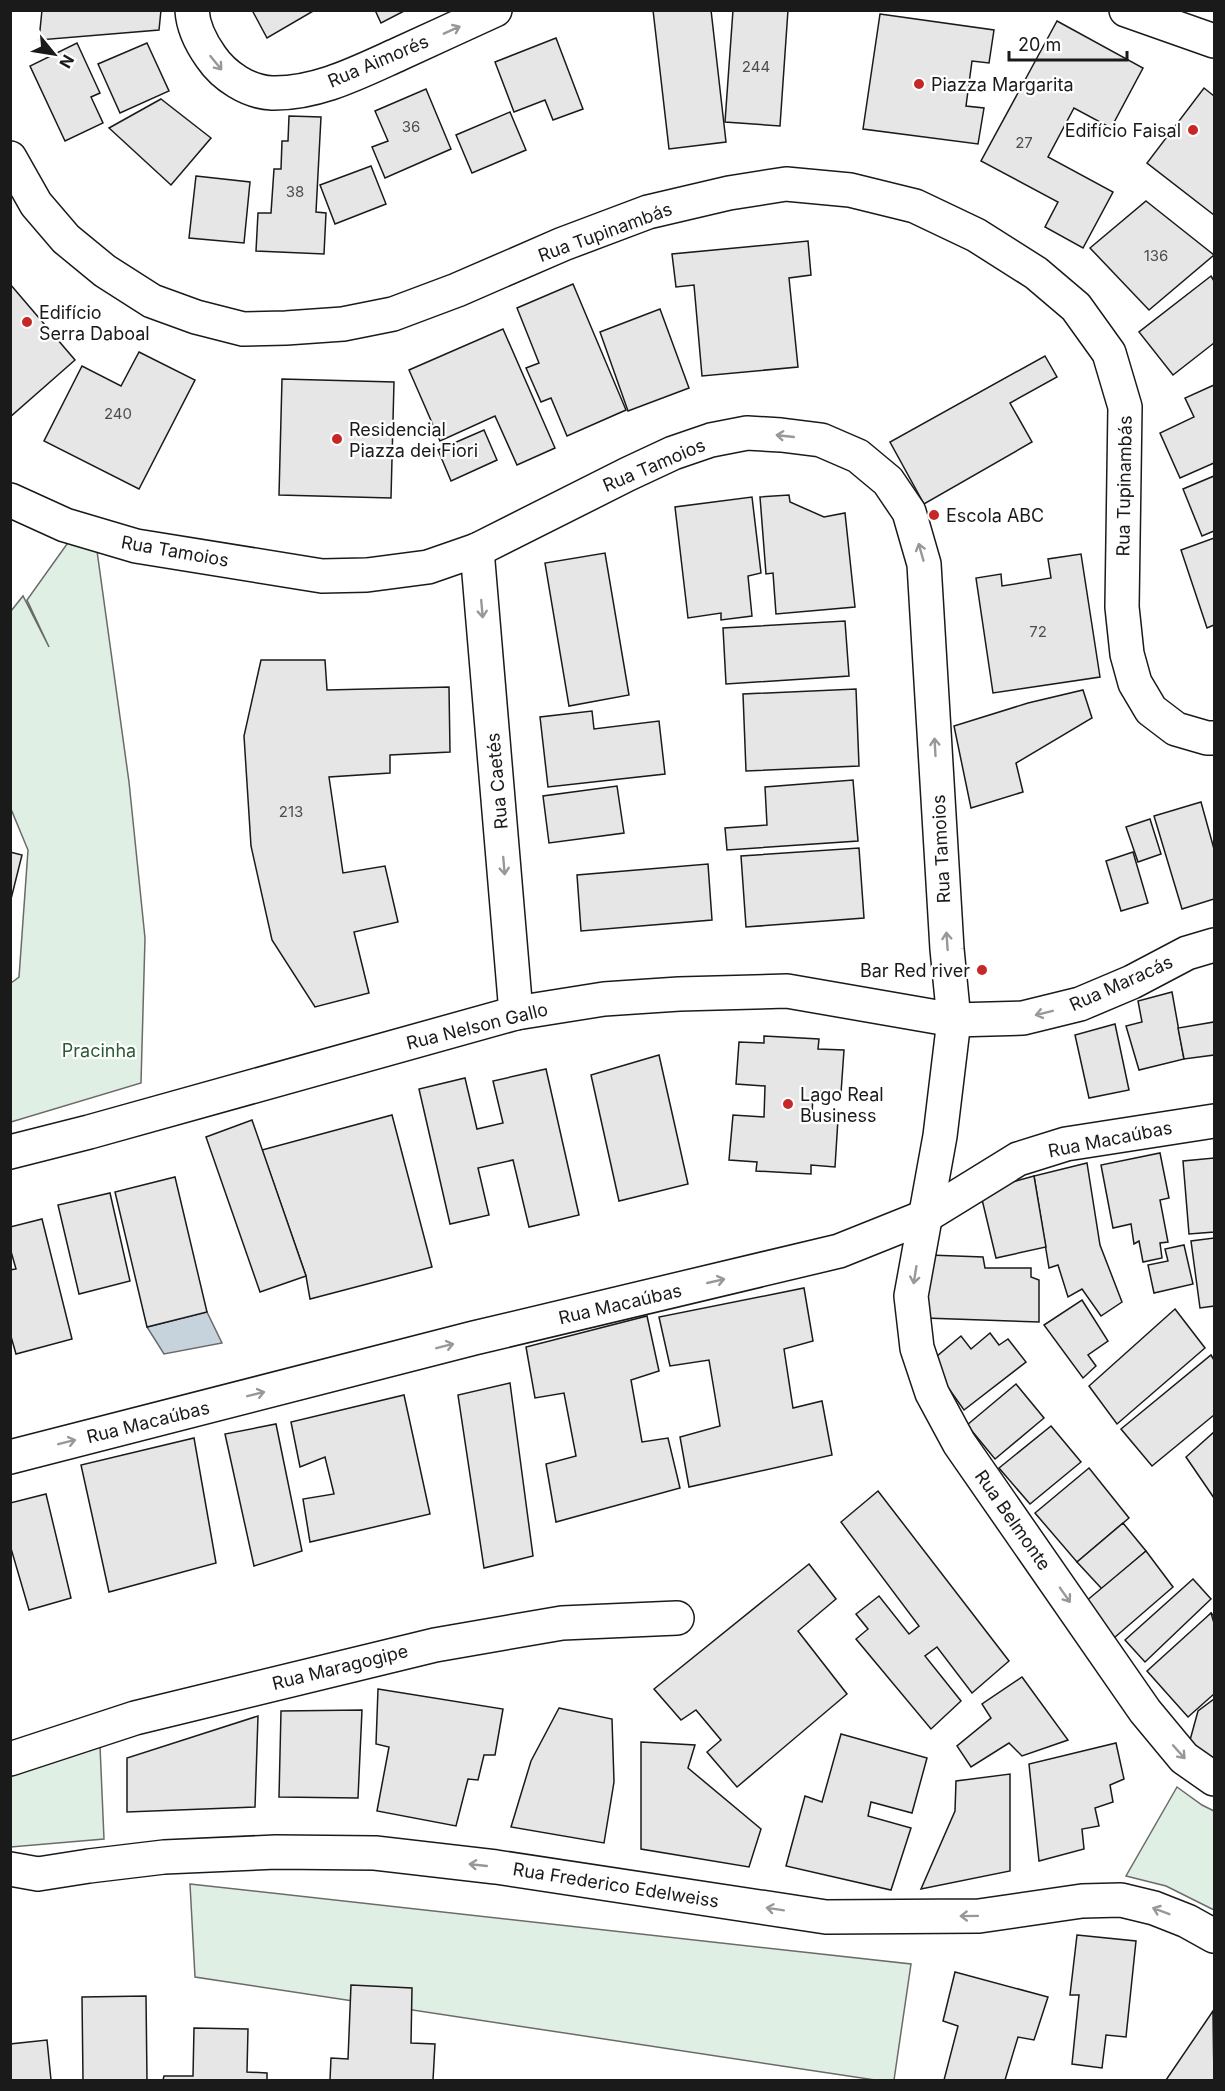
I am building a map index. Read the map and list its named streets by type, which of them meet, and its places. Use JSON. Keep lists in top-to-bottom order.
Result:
{
  "streets": {
    "street": [
      "Rua Aimorés",
      "Rua Tupinambás",
      "Rua Tamoios",
      "Rua Caetés",
      "Rua Maracás",
      "Rua Nelson Gallo",
      "Rua Macaúbas",
      "Rua Belmonte",
      "Rua Maragogipe",
      "Rua Frederico Edelweiss"
    ]
  },
  "crossings": [
    ["Rua Tamoios", "Rua Caetés"],
    ["Rua Tamoios", "Rua Maracás"],
    ["Rua Tamoios", "Rua Nelson Gallo"],
    ["Rua Tamoios", "Rua Macaúbas"],
    ["Rua Tamoios", "Rua Belmonte"],
    ["Rua Caetés", "Rua Nelson Gallo"],
    ["Rua Maracás", "Rua Nelson Gallo"],
    ["Rua Macaúbas", "Rua Belmonte"]
  ],
  "one_way": [
    "Rua Aimorés",
    "Rua Caetés",
    "Rua Maracás",
    "Rua Macaúbas",
    "Rua Belmonte",
    "Rua Frederico Edelweiss"
  ],
  "parks": ["Pracinha"],
  "places": [
    "Piazza Margarita",
    "Edifício Faisal",
    "Edifício Serra Daboal",
    "Residencial Piazza dei Fiori",
    "Escola ABC",
    "Bar Red river",
    "Lago Real Business"
  ],
  "house_numbers": [
    "244",
    "36",
    "27",
    "38",
    "136",
    "240",
    "72",
    "213"
  ],
  "scale_bar": "20 m",
  "north": "bottom right"
}
